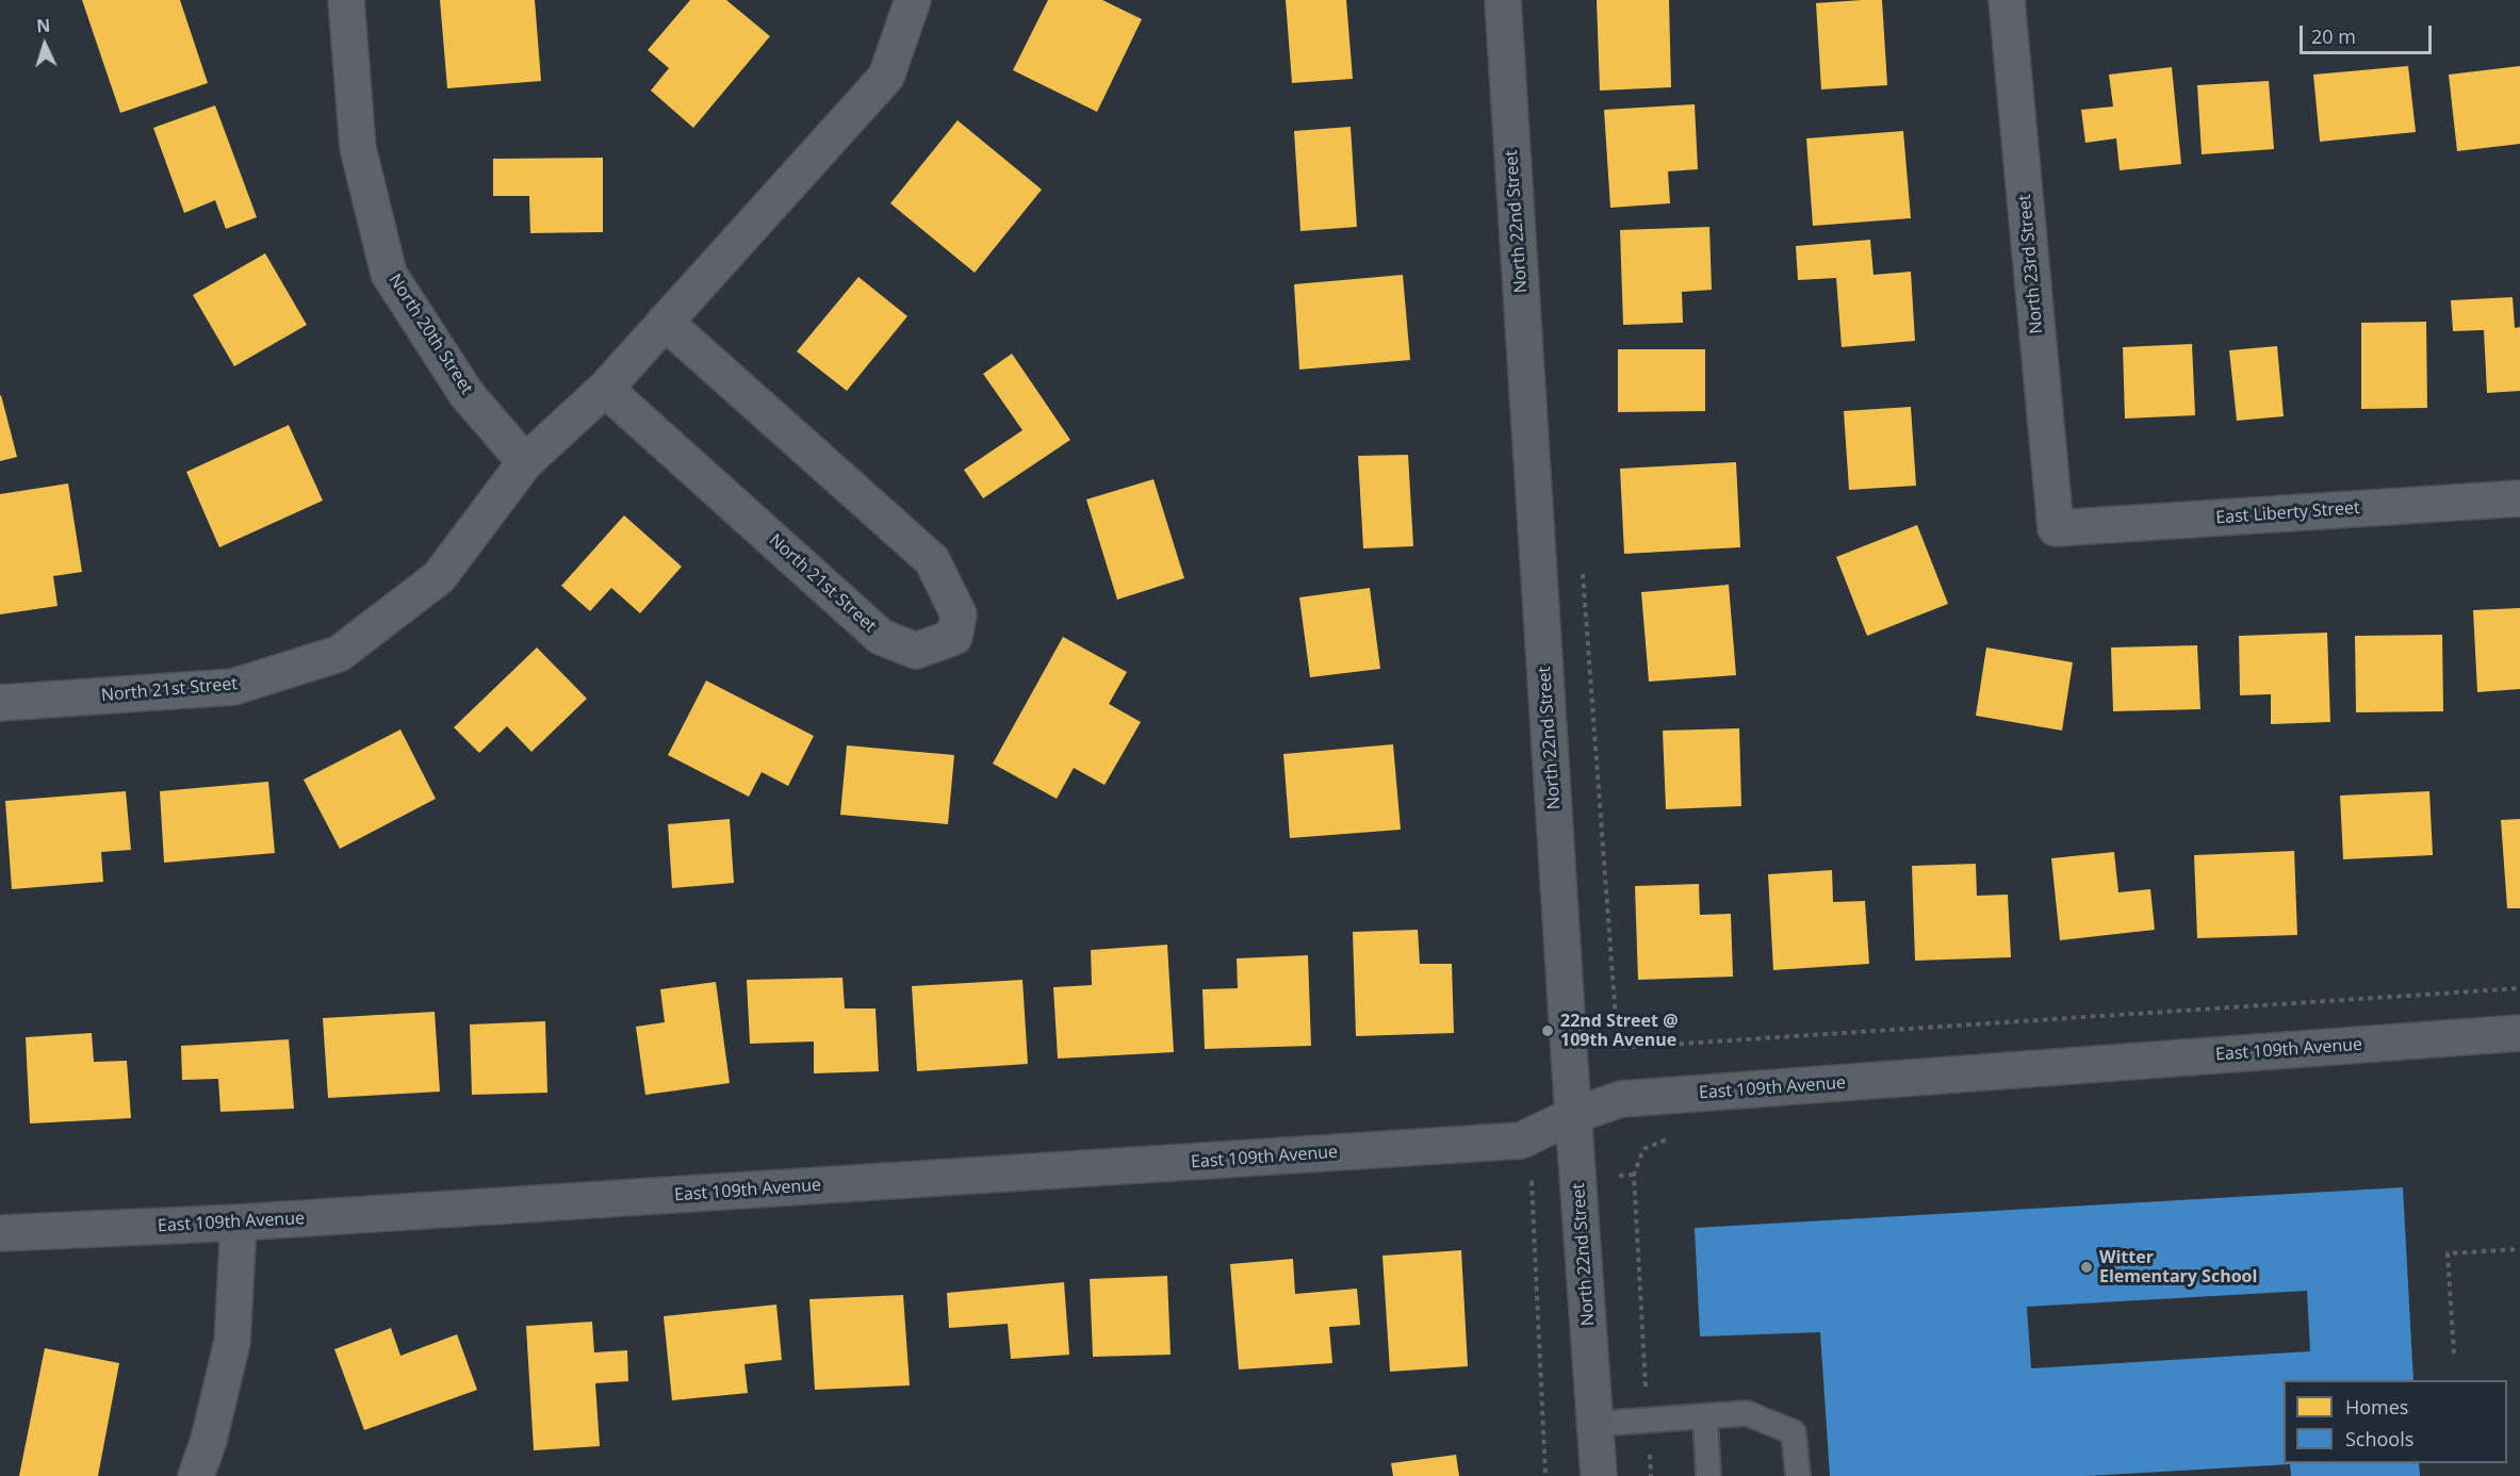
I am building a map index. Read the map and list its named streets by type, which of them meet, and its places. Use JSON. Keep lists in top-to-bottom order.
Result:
{
  "streets": {
    "street": [
      "North 22nd Street",
      "North 23rd Street",
      "North 20th Street",
      "East Liberty Street",
      "North 21st Street",
      "East 109th Avenue"
    ]
  },
  "crossings": [
    ["North 22nd Street", "East 109th Avenue"],
    ["North 23rd Street", "East Liberty Street"],
    ["North 20th Street", "North 21st Street"]
  ],
  "places": ["22nd Street @ 109th Avenue", "Witter Elementary School"],
  "legend": ["Homes", "Schools"],
  "scale_bar": "20 m",
  "north": "top"
}
